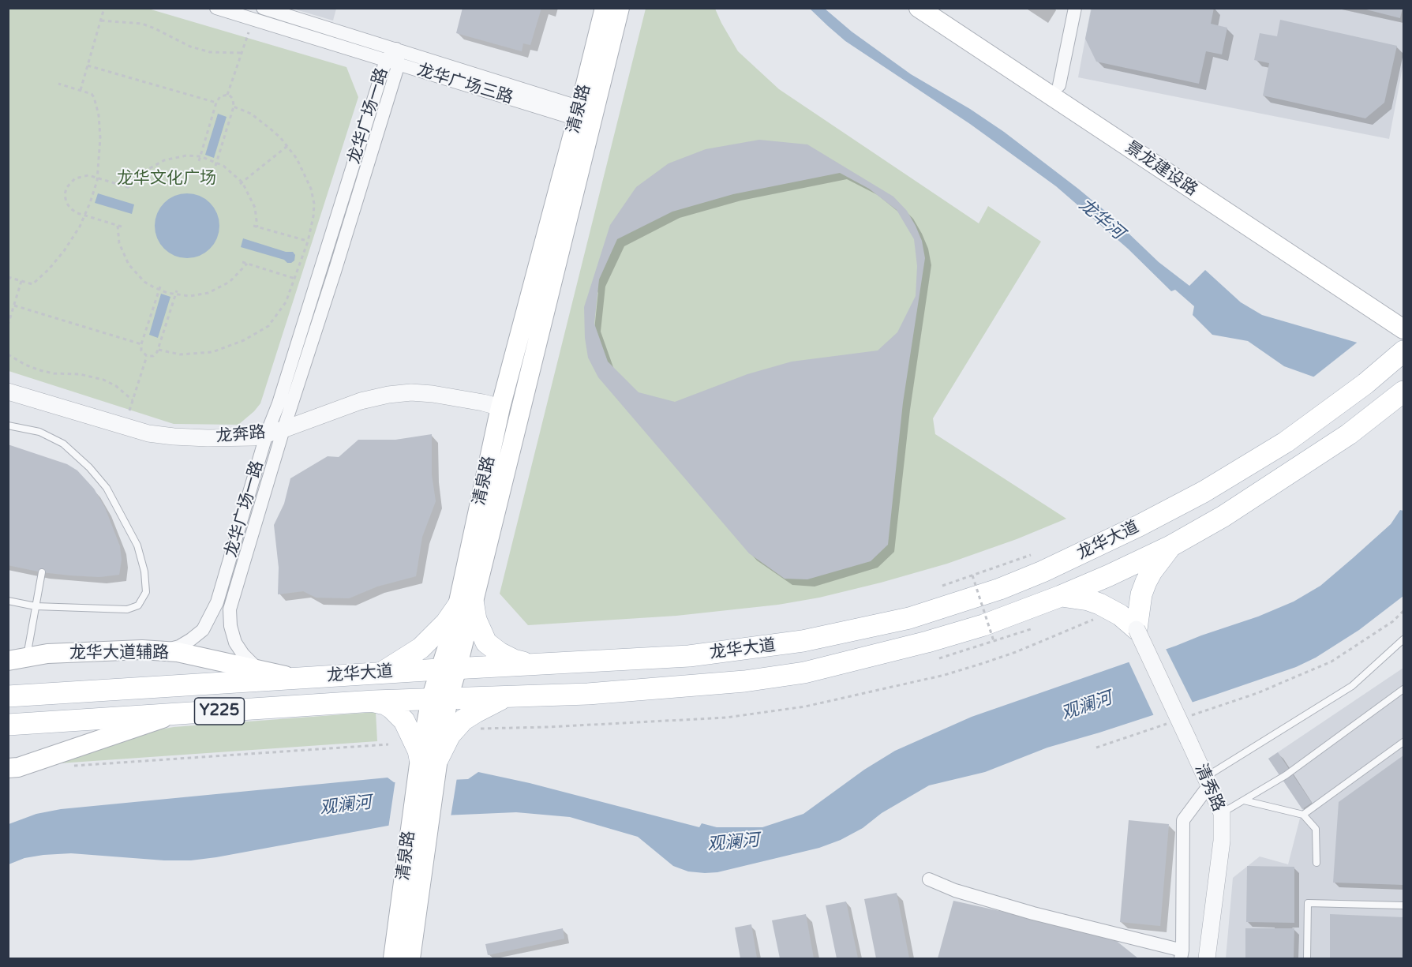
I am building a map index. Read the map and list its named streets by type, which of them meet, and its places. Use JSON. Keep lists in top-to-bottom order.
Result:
{
  "streets": {
    "main road": [
      "清泉路",
      "景龙建设路",
      "龙华大道",
      "龙华大道辅路",
      "Y225"
    ],
    "street": [
      "龙华广场三路",
      "龙华广场一路",
      "龙奔路",
      "清秀路"
    ]
  },
  "crossings": [
    ["龙华广场三路", "清泉路"],
    ["龙华广场三路", "龙华广场一路"],
    ["清泉路", "龙奔路"],
    ["清泉路", "龙华大道"],
    ["龙华广场一路", "龙奔路"],
    ["龙华广场一路", "龙华大道辅路"],
    ["龙华大道", "龙华大道辅路"]
  ],
  "water": ["龙华河", "观澜河"],
  "parks": ["龙华文化广场"]
}
